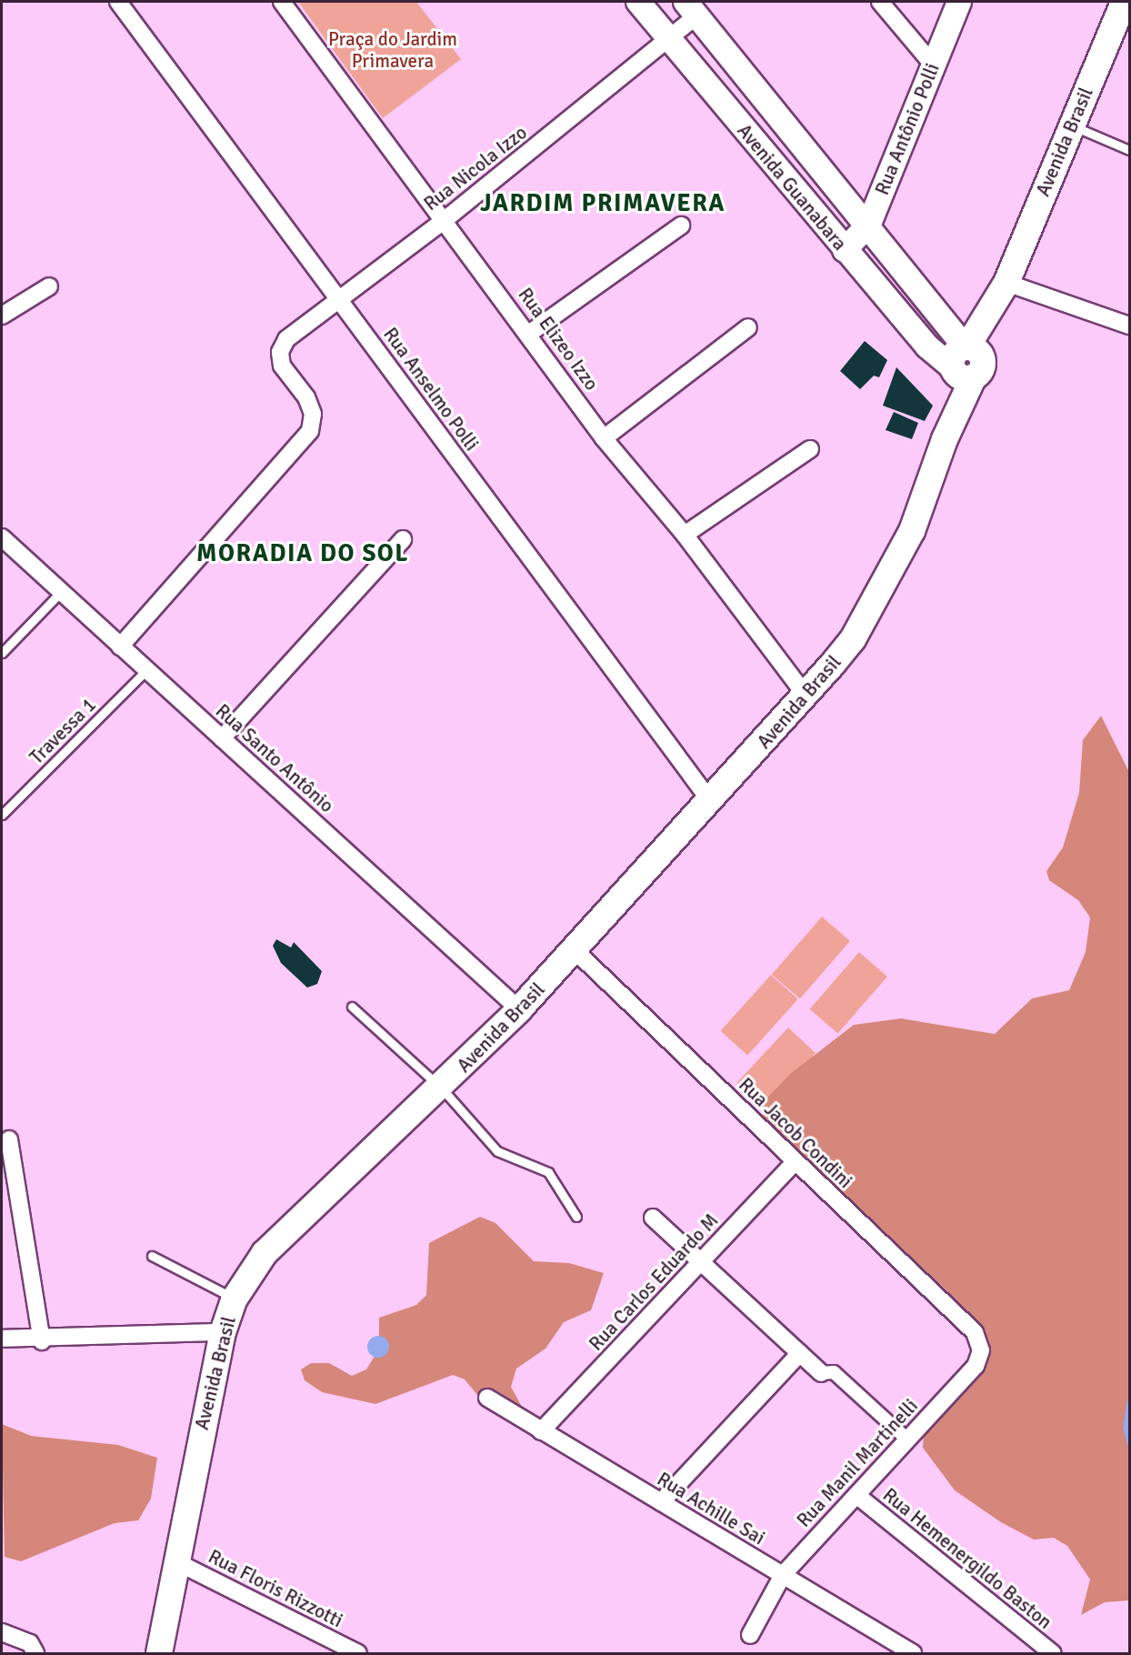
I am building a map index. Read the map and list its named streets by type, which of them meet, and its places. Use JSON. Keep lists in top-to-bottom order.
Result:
{
  "streets": {
    "main road": ["Rua Antônio Polli", "Avenida Brasil", "Avenida Guanabara"],
    "street": [
      "Rua Nicola Izzo",
      "Rua Elizeo Izzo",
      "Rua Anselmo Polli",
      "Rua Santo Antônio",
      "Rua Jacob Condini",
      "Rua Carlos Eduardo M",
      "Rua Manil Martinelli",
      "Rua Achille Sai",
      "Rua Hemenergildo Baston",
      "Rua Floris Rizzotti"
    ],
    "lane": ["Travessa 1"]
  },
  "crossings": [
    ["Rua Antônio Polli", "Avenida Guanabara"],
    ["Avenida Brasil", "Avenida Guanabara"],
    ["Avenida Brasil", "Rua Elizeo Izzo"],
    ["Avenida Brasil", "Rua Anselmo Polli"],
    ["Avenida Brasil", "Rua Santo Antônio"],
    ["Avenida Brasil", "Rua Jacob Condini"],
    ["Avenida Brasil", "Rua Floris Rizzotti"],
    ["Rua Nicola Izzo", "Avenida Guanabara"],
    ["Rua Nicola Izzo", "Rua Elizeo Izzo"],
    ["Rua Nicola Izzo", "Rua Anselmo Polli"],
    ["Rua Nicola Izzo", "Rua Santo Antônio"],
    ["Travessa 1", "Rua Santo Antônio"],
    ["Rua Jacob Condini", "Rua Carlos Eduardo M"],
    ["Rua Jacob Condini", "Rua Manil Martinelli"],
    ["Rua Carlos Eduardo M", "Rua Achille Sai"],
    ["Rua Manil Martinelli", "Rua Achille Sai"],
    ["Rua Manil Martinelli", "Rua Hemenergildo Baston"]
  ],
  "districts": ["JARDIM PRIMAVERA", "MORADIA DO SOL"],
  "parks": ["Praça do Jardim Primavera"]
}
